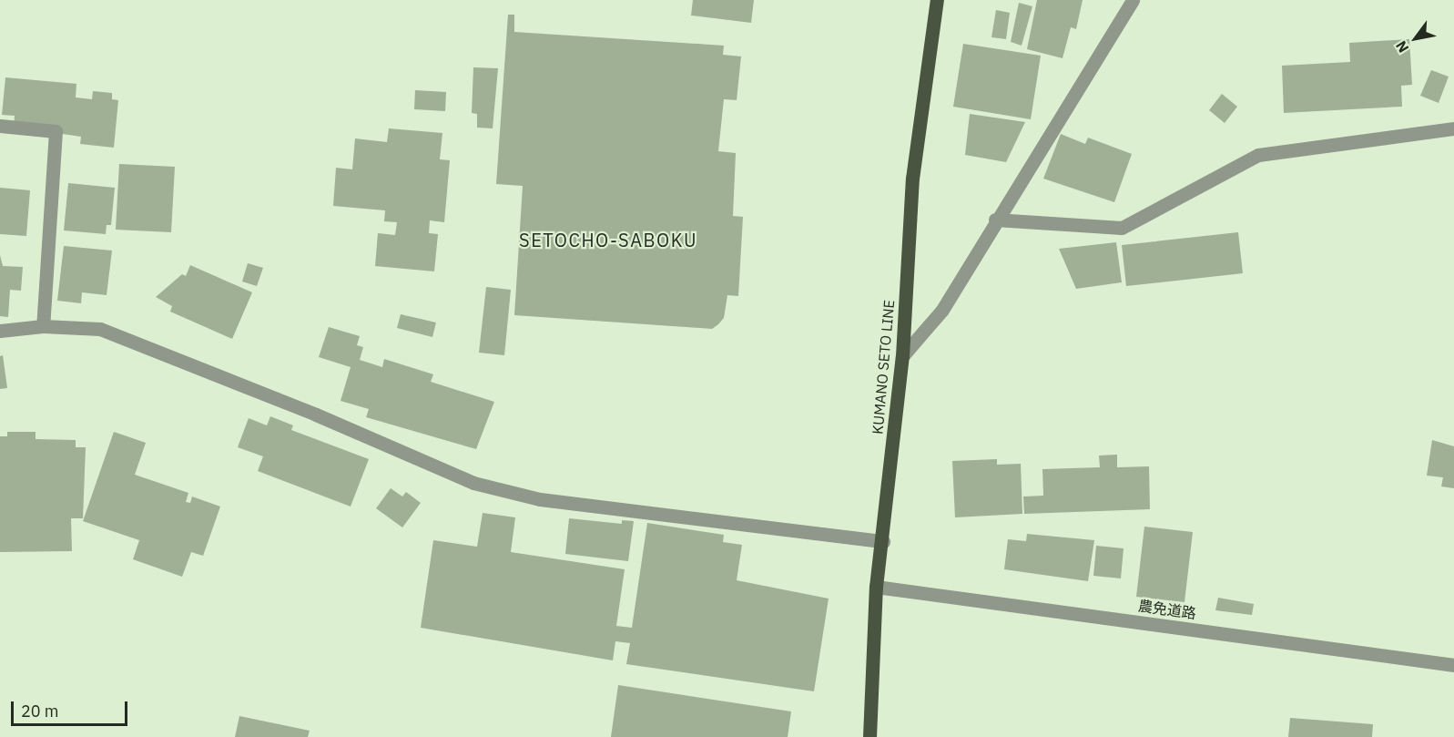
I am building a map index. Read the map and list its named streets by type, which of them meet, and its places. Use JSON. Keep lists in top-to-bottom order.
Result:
{
  "streets": {
    "main road": ["KUMANO SETO LINE"],
    "street": ["農免道路"]
  },
  "crossings": [
    ["KUMANO SETO LINE", "農免道路"]
  ],
  "districts": ["SETOCHO-SABOKU"],
  "scale_bar": "20 m",
  "north": "bottom left"
}
